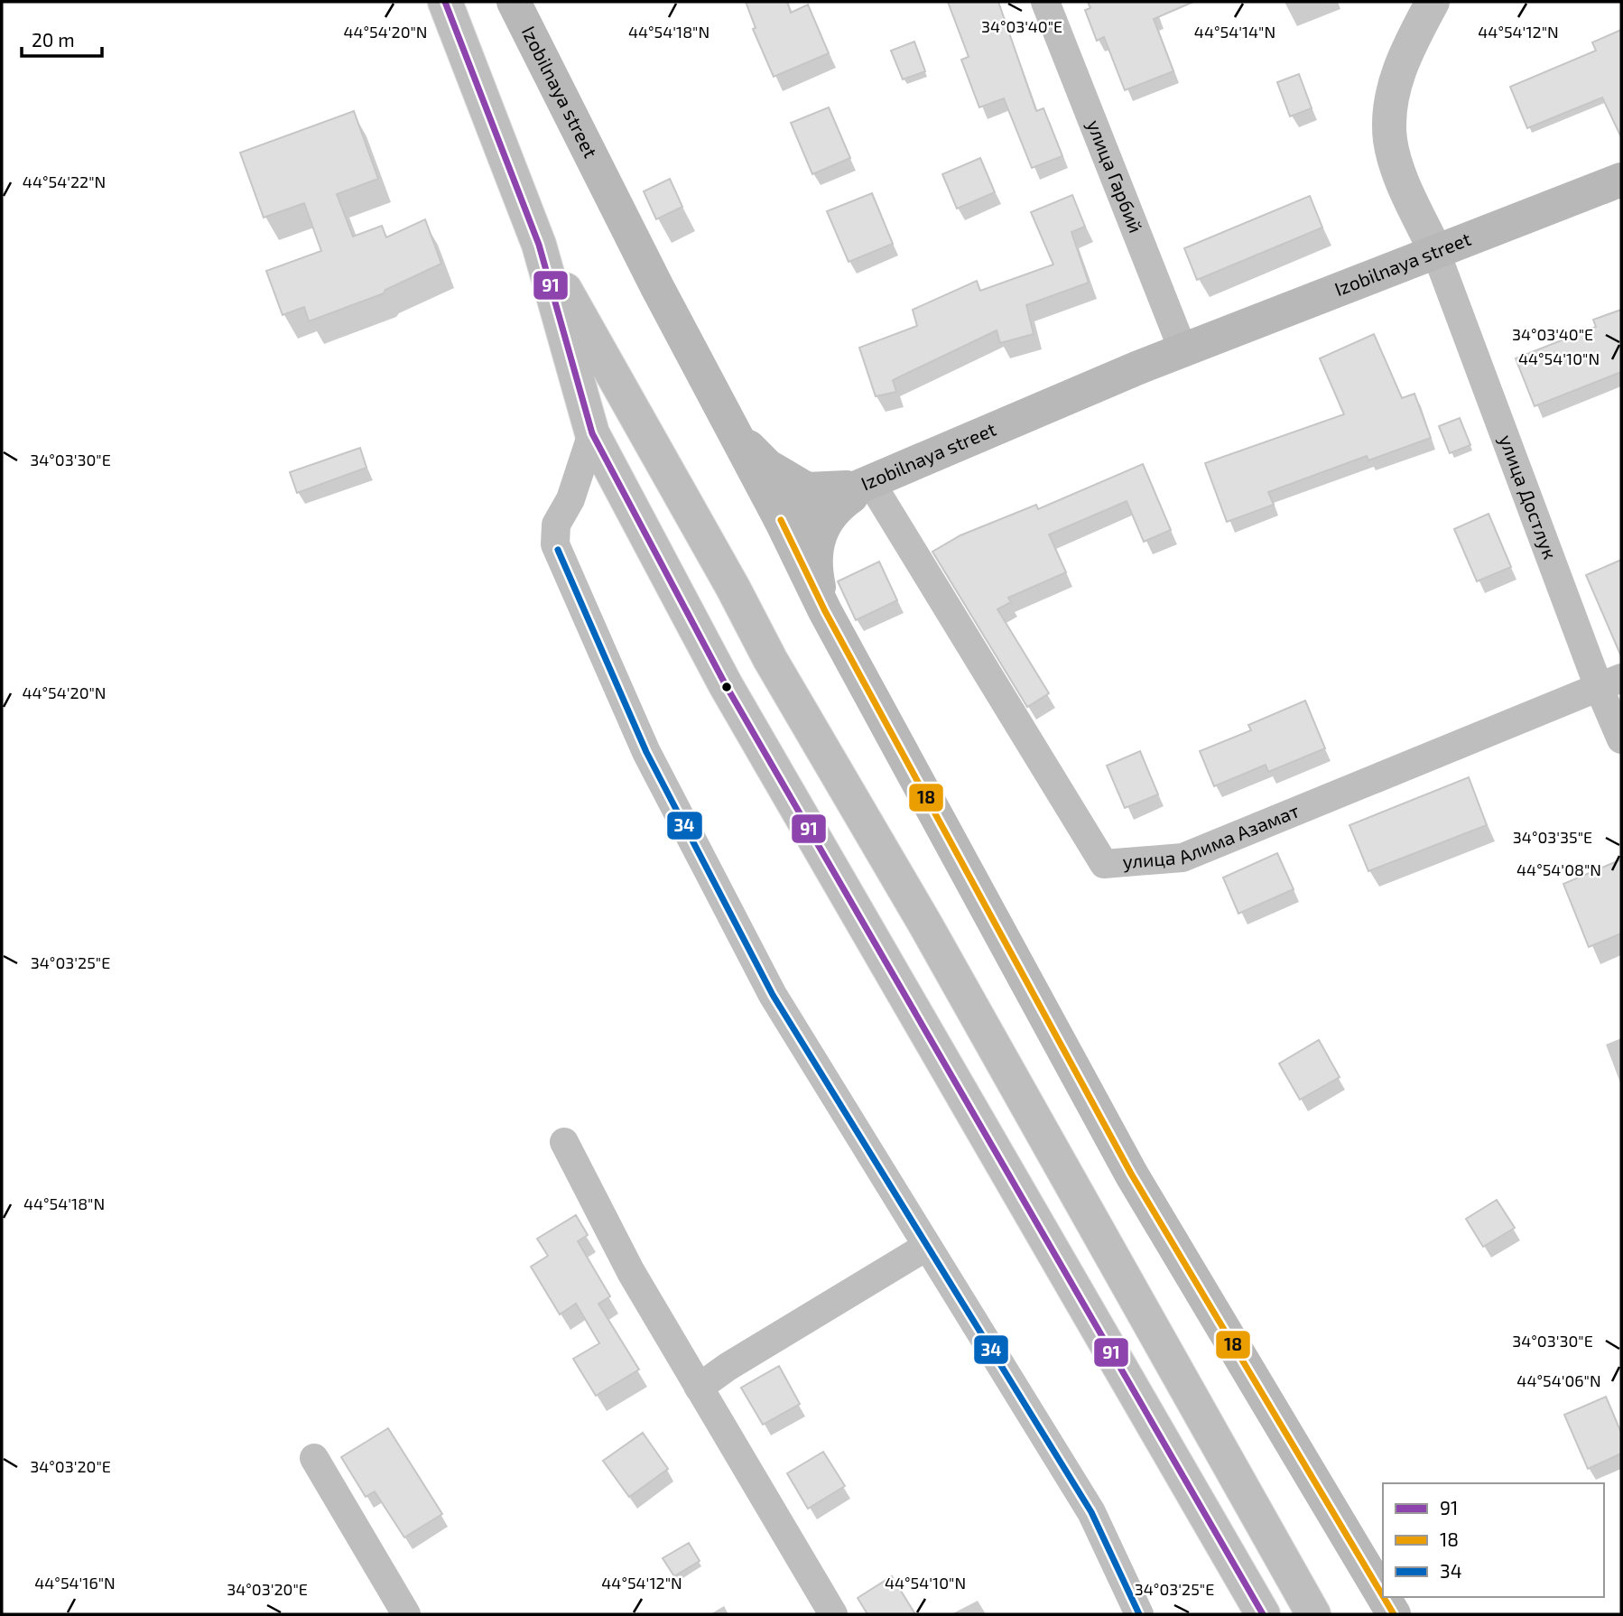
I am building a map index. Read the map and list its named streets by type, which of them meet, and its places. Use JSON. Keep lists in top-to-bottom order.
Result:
{
  "streets": {
    "main road": ["Izobilnaya street"],
    "street": ["улица Гарбий", "улица Достлук", "улица Алима Азамат"]
  },
  "crossings": [
    ["Izobilnaya street", "улица Гарбий"],
    ["Izobilnaya street", "улица Достлук"],
    ["Izobilnaya street", "улица Алима Азамат"],
    ["улица Достлук", "улица Алима Азамат"]
  ],
  "lines": ["transit line 91", "transit line 18", "transit line 34"],
  "legend": ["91", "18", "34"],
  "scale_bar": "20 m",
  "coordinates": [
    "34°03'40\"E",
    "44°54'20\"N",
    "44°54'18\"N",
    "44°54'14\"N",
    "44°54'12\"N",
    "44°54'22\"N",
    "44°54'10\"N",
    "34°03'30\"E",
    "34°03'35\"E",
    "44°54'08\"N",
    "34°03'25\"E",
    "44°54'06\"N",
    "34°03'20\"E",
    "44°54'16\"N"
  ]
}
